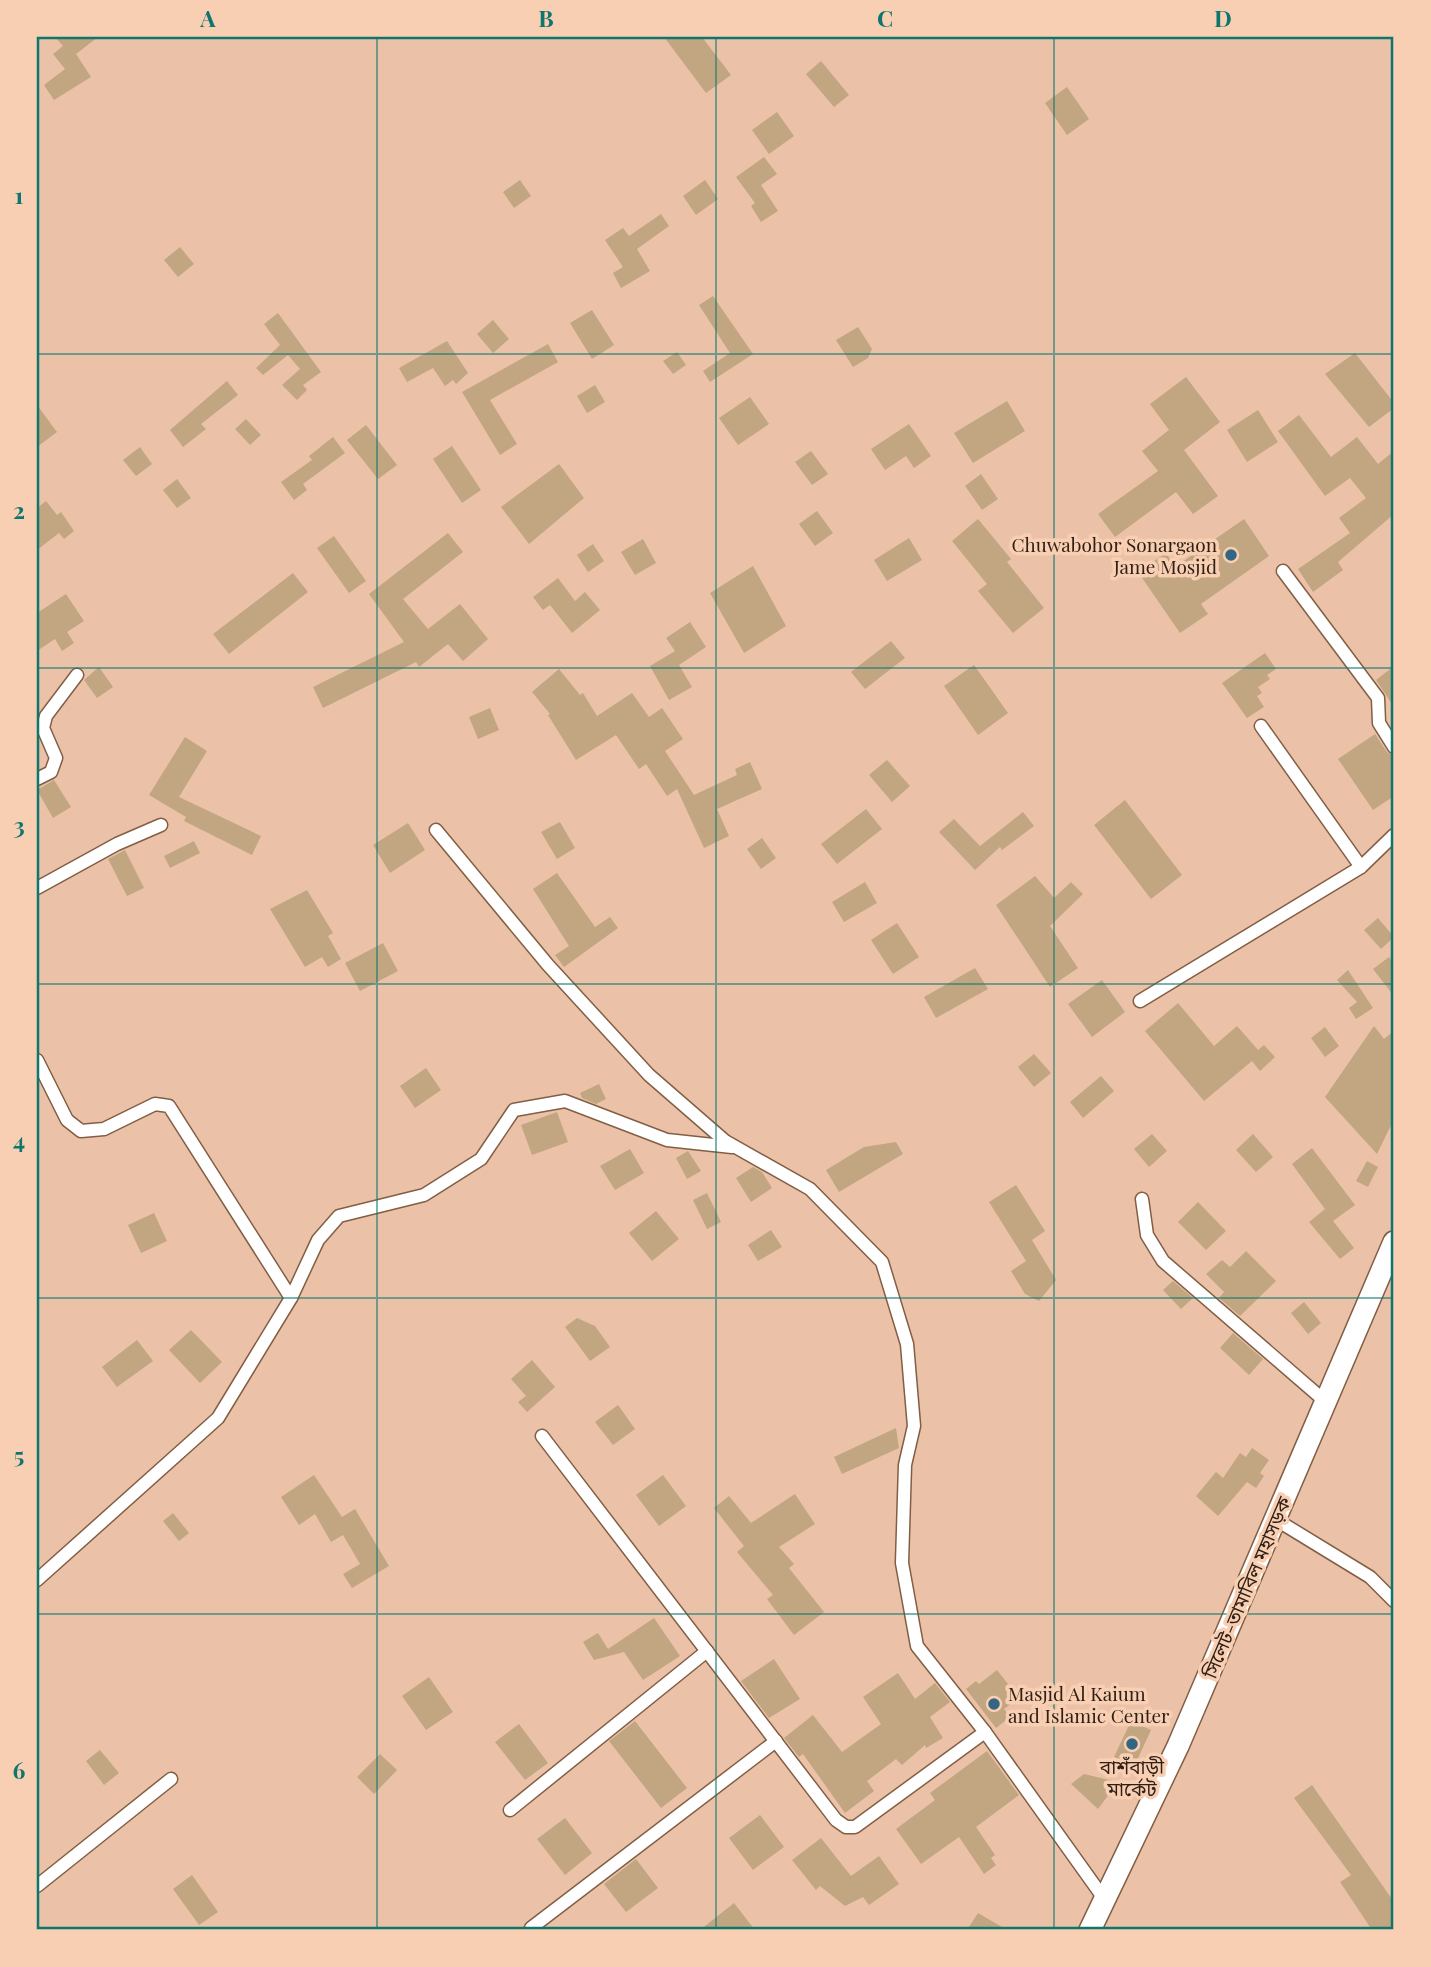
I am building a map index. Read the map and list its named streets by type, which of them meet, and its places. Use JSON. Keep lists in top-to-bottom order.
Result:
{
  "streets": {
    "highway": ["সিলেট-তামাবিল মহাসড়ক"]
  },
  "places": ["Chuwabohor Sonargaon Jame Mosjid", "Masjid Al Kaium and Islamic Center", "বাশঁবাড়ী মার্কেট"],
  "grid": {
    "columns": [
      "A",
      "B",
      "C",
      "D"
    ],
    "rows": [
      "1",
      "2",
      "3",
      "4",
      "5",
      "6"
    ]
  }
}
